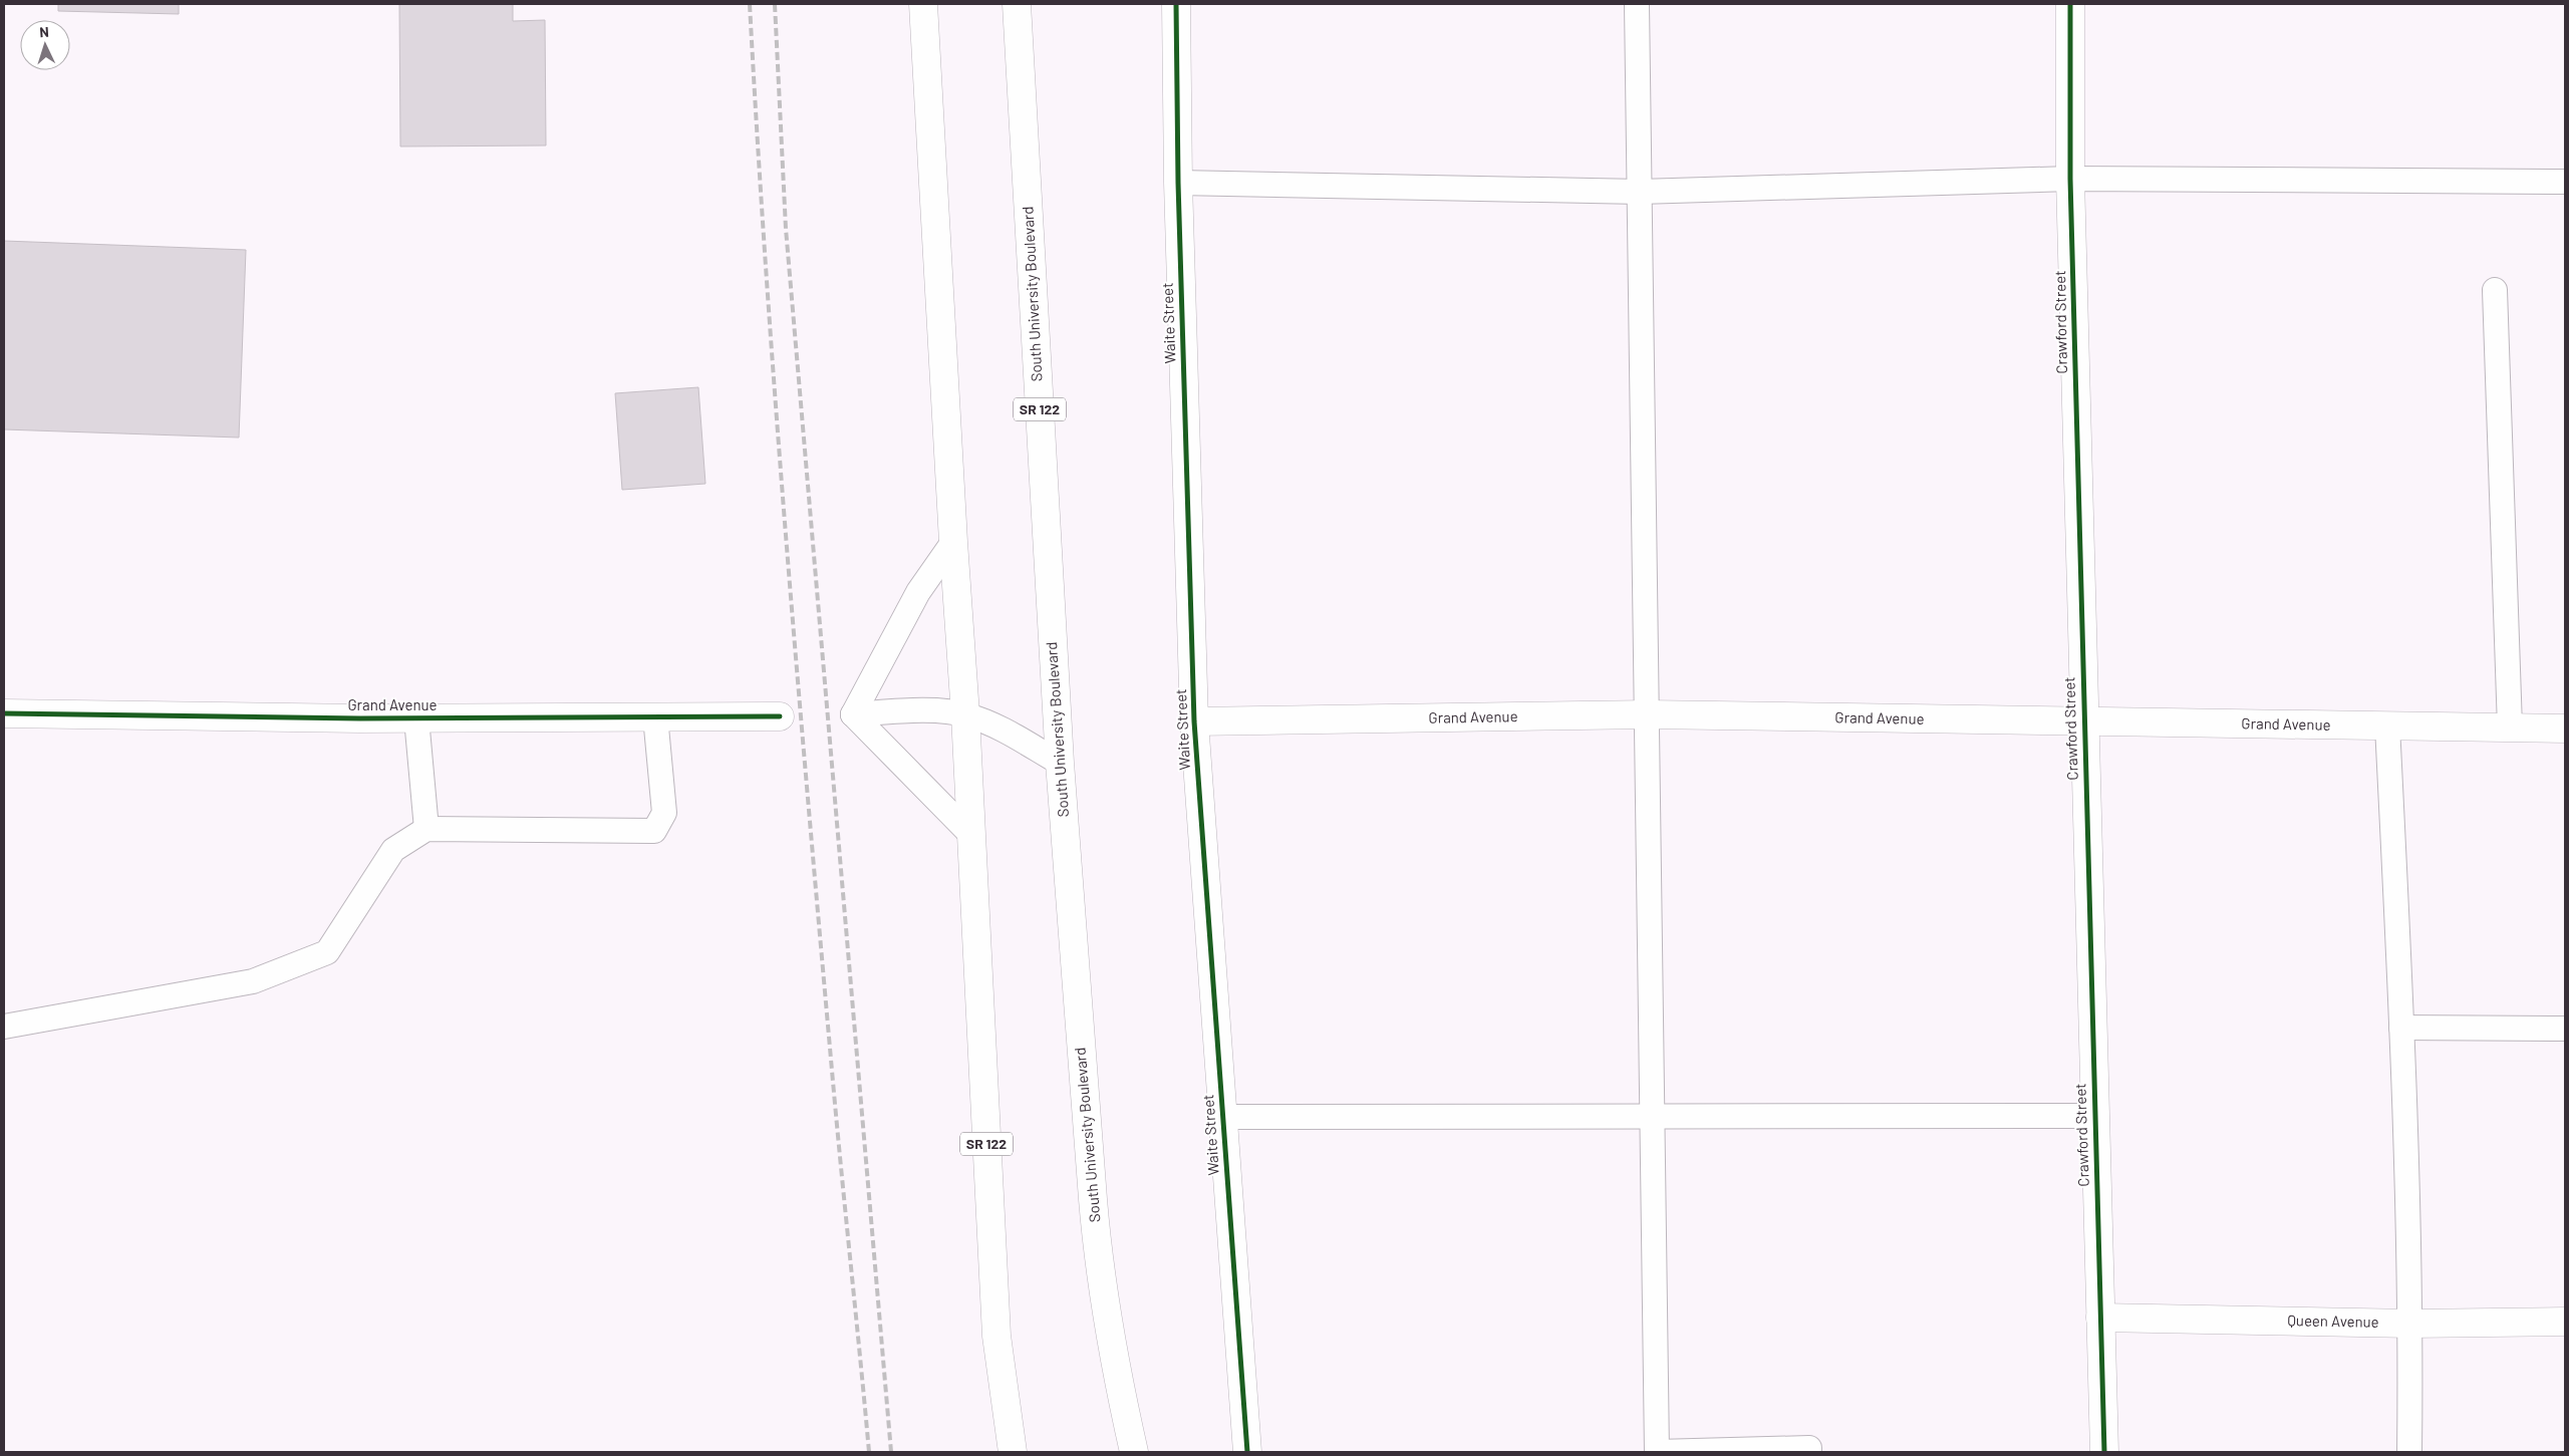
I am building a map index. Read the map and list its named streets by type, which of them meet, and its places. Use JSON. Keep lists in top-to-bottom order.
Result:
{
  "streets": {
    "street": [
      "South University Boulevard",
      "Crawford Street",
      "Waite Street",
      "SR 122",
      "Grand Avenue",
      "Queen Avenue"
    ]
  },
  "crossings": [
    ["Crawford Street", "Grand Avenue"],
    ["Crawford Street", "Queen Avenue"],
    ["Waite Street", "Grand Avenue"]
  ],
  "north": "top"
}
